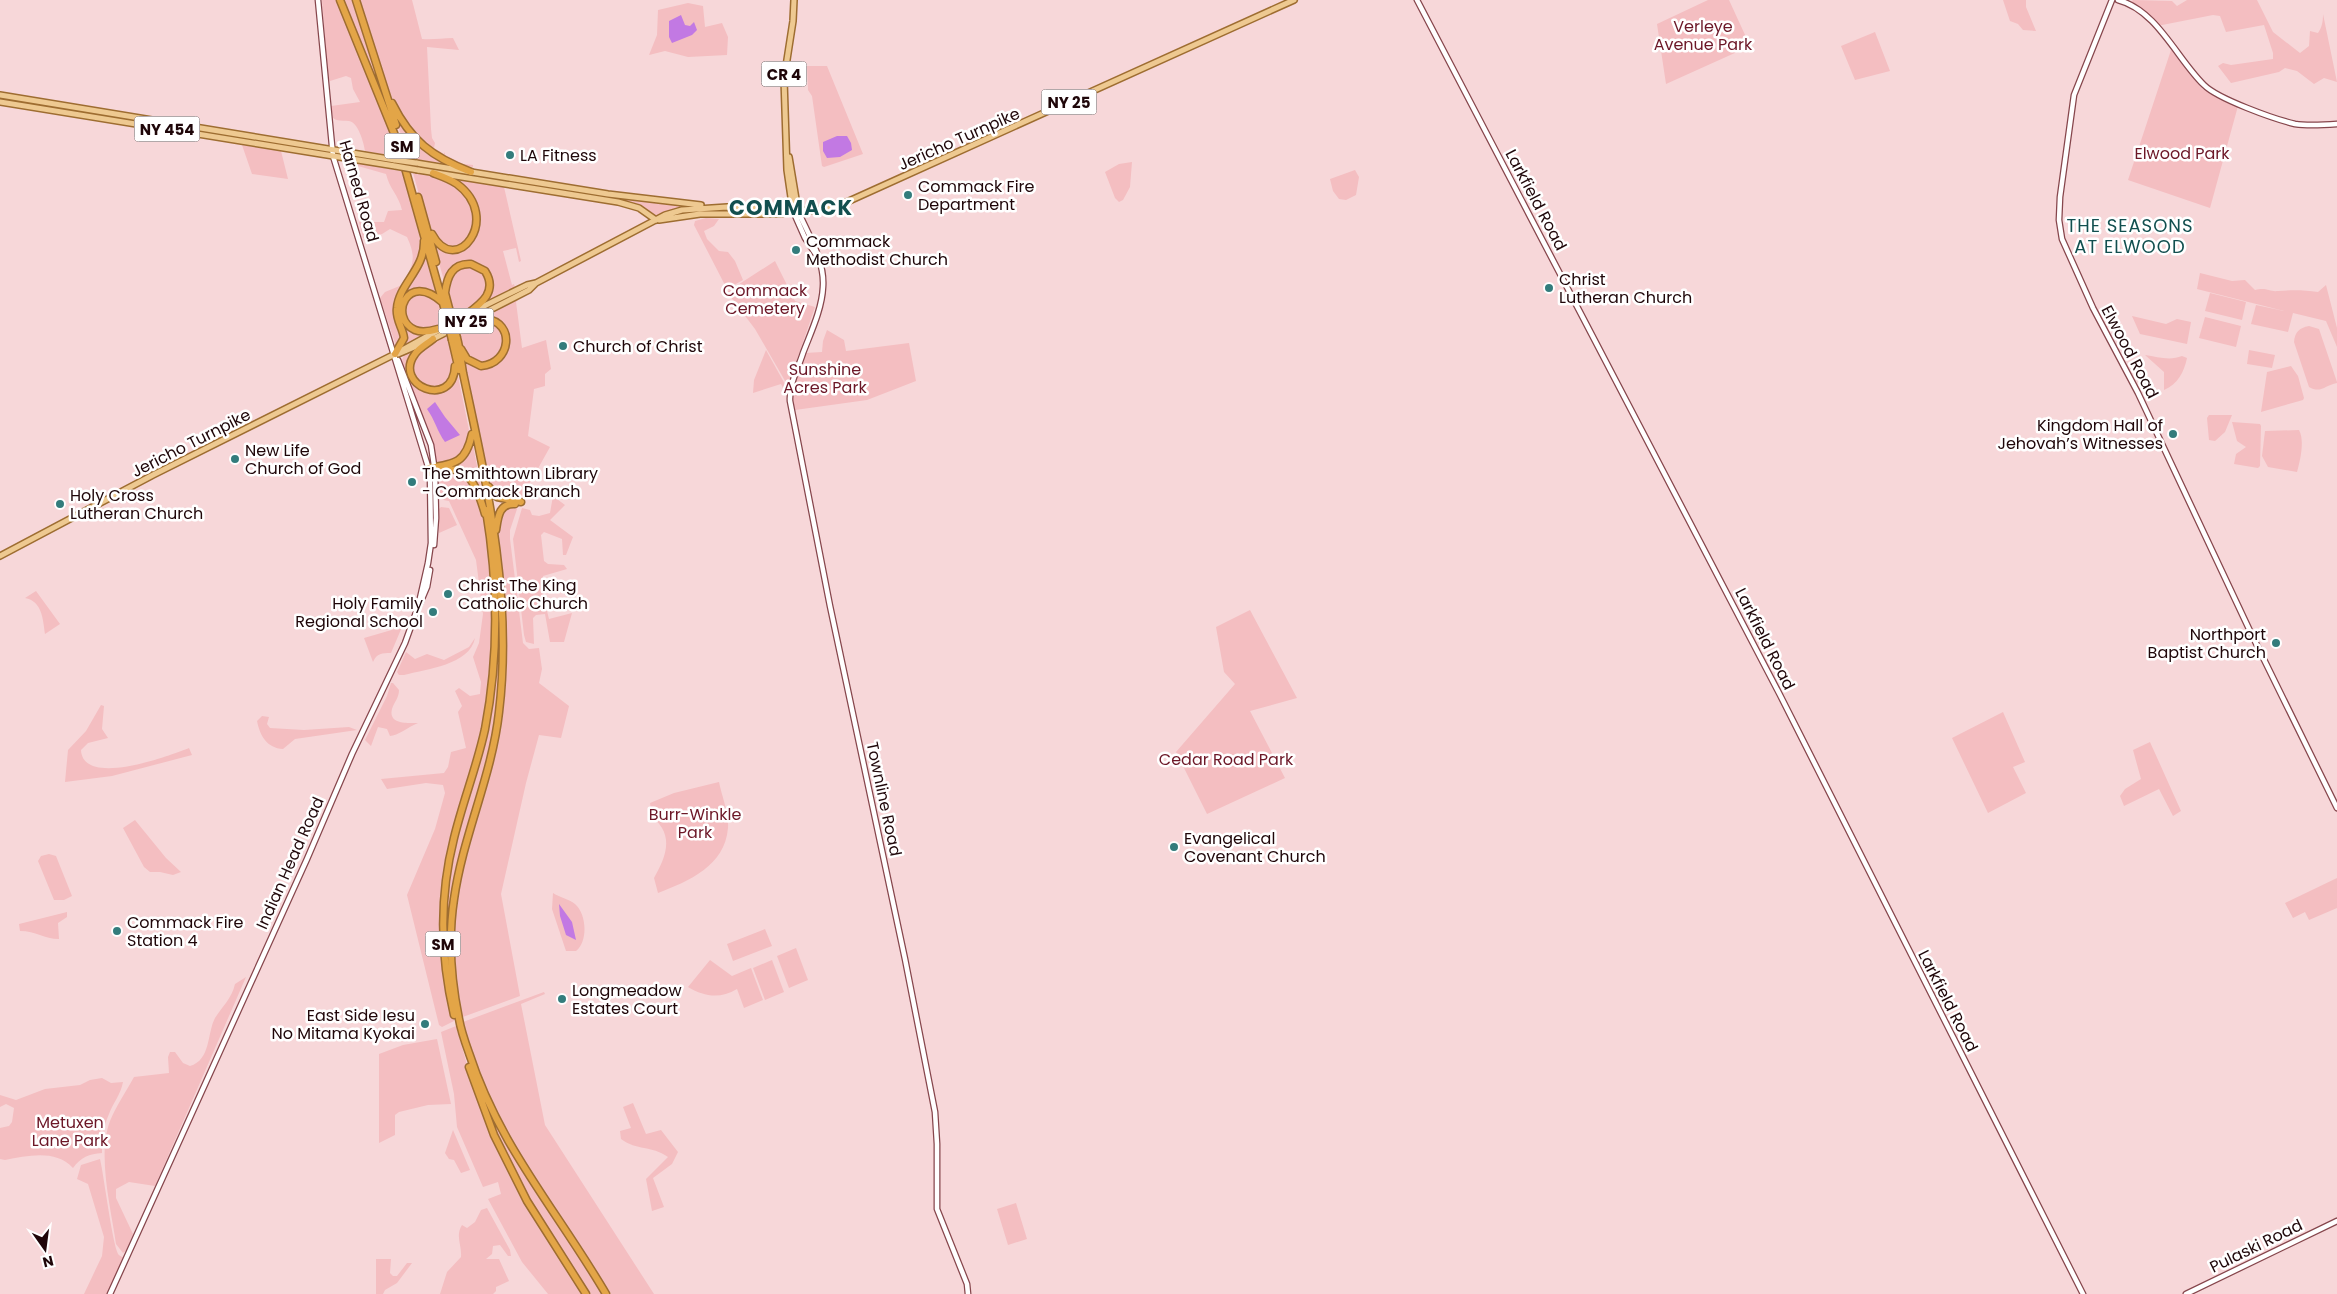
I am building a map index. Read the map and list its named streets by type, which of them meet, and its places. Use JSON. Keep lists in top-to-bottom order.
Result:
{
  "streets": {
    "highway": ["SM"],
    "main road": [
      "CR 4",
      "NY 25",
      "NY 454",
      "Jericho Turnpike",
      "Harned Road",
      "Larkfield Road",
      "Elwood Road",
      "Townline Road",
      "Indian Head Road",
      "Pulaski Road"
    ]
  },
  "crossings": [
    ["CR 4", "Jericho Turnpike"],
    ["CR 4", "Townline Road"],
    ["NY 454", "Jericho Turnpike"],
    ["NY 454", "Harned Road"],
    ["Jericho Turnpike", "Harned Road"],
    ["Jericho Turnpike", "Townline Road"],
    ["Jericho Turnpike", "Indian Head Road"],
    ["Harned Road", "Indian Head Road"]
  ],
  "districts": ["COMMACK", "THE SEASONS AT ELWOOD"],
  "parks": [
    "Verleye Avenue Park",
    "Elwood Park",
    "Commack Cemetery",
    "Sunshine Acres Park",
    "Cedar Road Park",
    "Burr-Winkle Park",
    "Metuxen Lane Park"
  ],
  "places": [
    "LA Fitness",
    "Commack Fire Department",
    "Commack Methodist Church",
    "Christ Lutheran Church",
    "Church of Christ",
    "Kingdom Hall of Jehovah’s Witnesses",
    "New Life Church of God",
    "The Smithtown Library - Commack Branch",
    "Holy Cross Lutheran Church",
    "Christ The King Catholic Church",
    "Holy Family Regional School",
    "Northport Baptist Church",
    "Evangelical Covenant Church",
    "Commack Fire Station 4",
    "Longmeadow Estates Court",
    "East Side Iesu No Mitama Kyokai"
  ],
  "north": "bottom"
}
